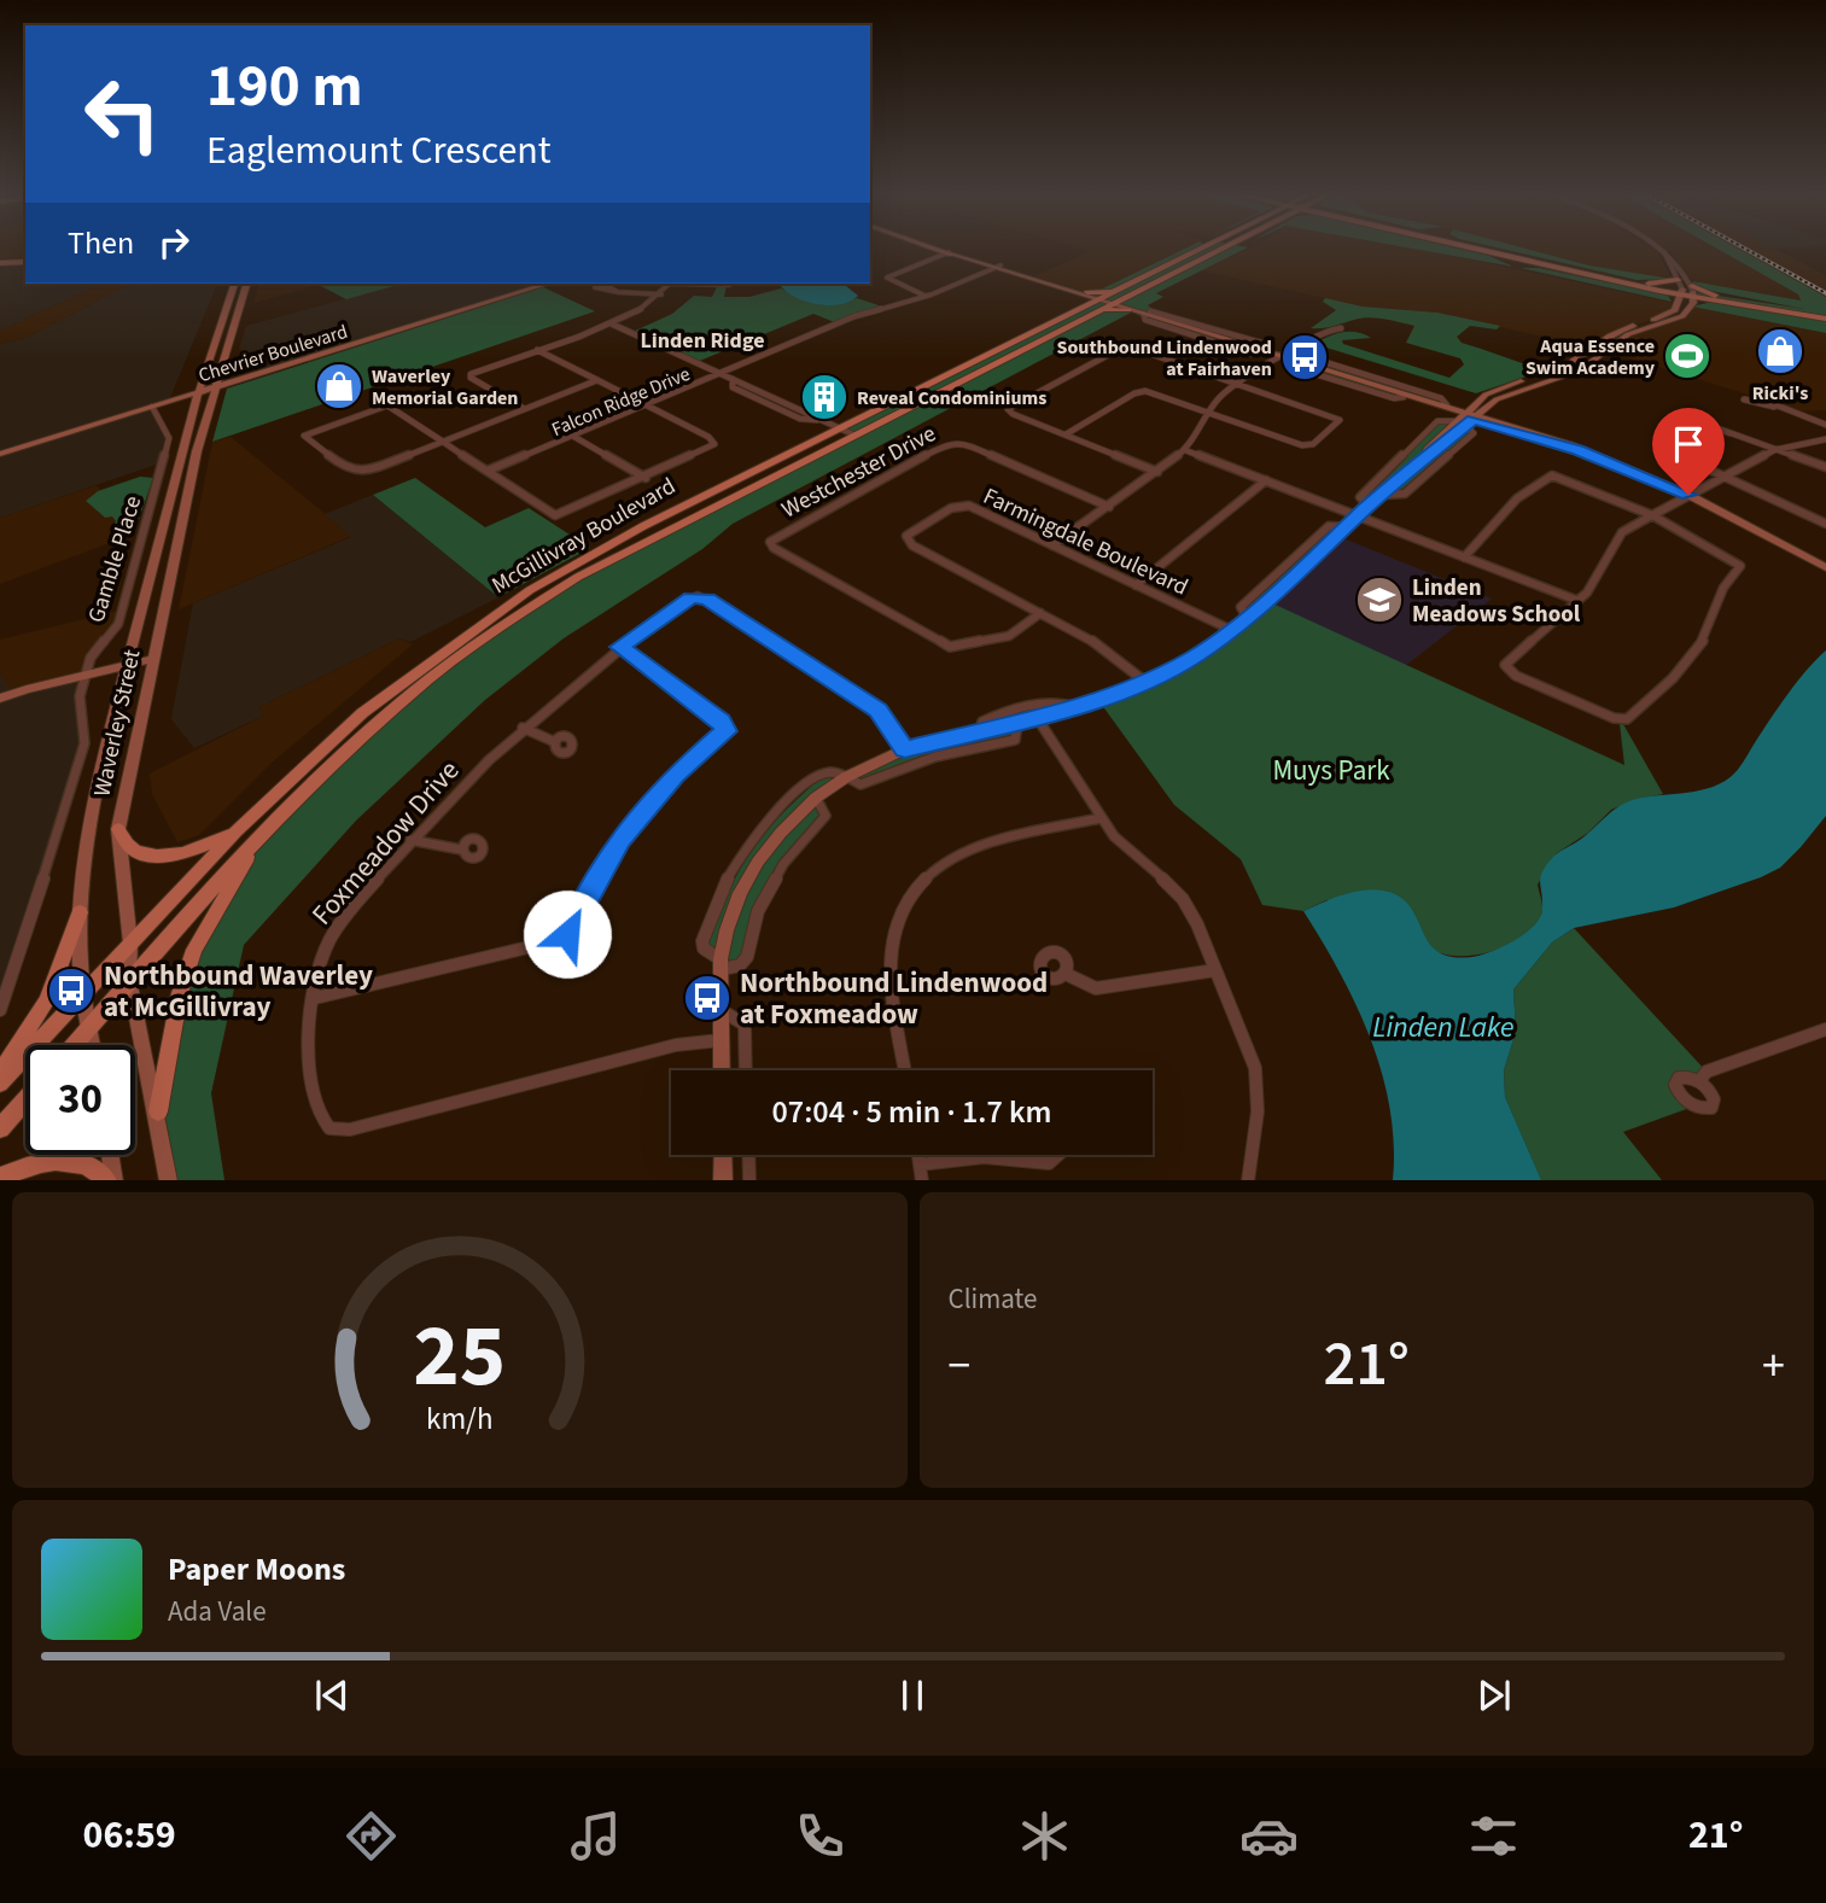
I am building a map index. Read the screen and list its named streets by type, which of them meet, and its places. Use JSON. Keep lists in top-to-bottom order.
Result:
{
  "streets": {
    "main road": ["McGillivray Boulevard", "Waverley Street"],
    "street": [
      "Chevrier Boulevard",
      "Falcon Ridge Drive",
      "Westchester Drive",
      "Farmingdale Boulevard",
      "Gamble Place",
      "Foxmeadow Drive"
    ]
  },
  "crossings": [
    ["Chevrier Boulevard", "Gamble Place"],
    ["Chevrier Boulevard", "Waverley Street"],
    ["Westchester Drive", "Farmingdale Boulevard"],
    ["McGillivray Boulevard", "Waverley Street"]
  ],
  "districts": ["Linden Ridge"],
  "water": ["Linden Lake"],
  "parks": ["Muys Park"],
  "places": {
    "shop": ["Ricki's", "Waverley Memorial Garden"],
    "sports": ["Aqua Essence Swim Academy"],
    "bus stop": ["Southbound Lindenwood at Fairhaven", "Northbound Waverley at McGillivray", "Northbound Lindenwood at Foxmeadow"],
    "building": ["Reveal Condominiums"],
    "school or university": ["Linden Meadows School"]
  },
  "page": {
    "turn": ["190 m", "Eaglemount Crescent"],
    "then": "Then",
    "limit": "30",
    "trip": "07:04 · 5 min · 1.7 km",
    "tile": "Climate",
    "heat": ["−", "21°", "+"],
    "song": ["Paper Moons", "Ada Vale"],
    "tabs": ["06:59", "21°"],
    "gauge": ["25", "km/h"]
  }
}
